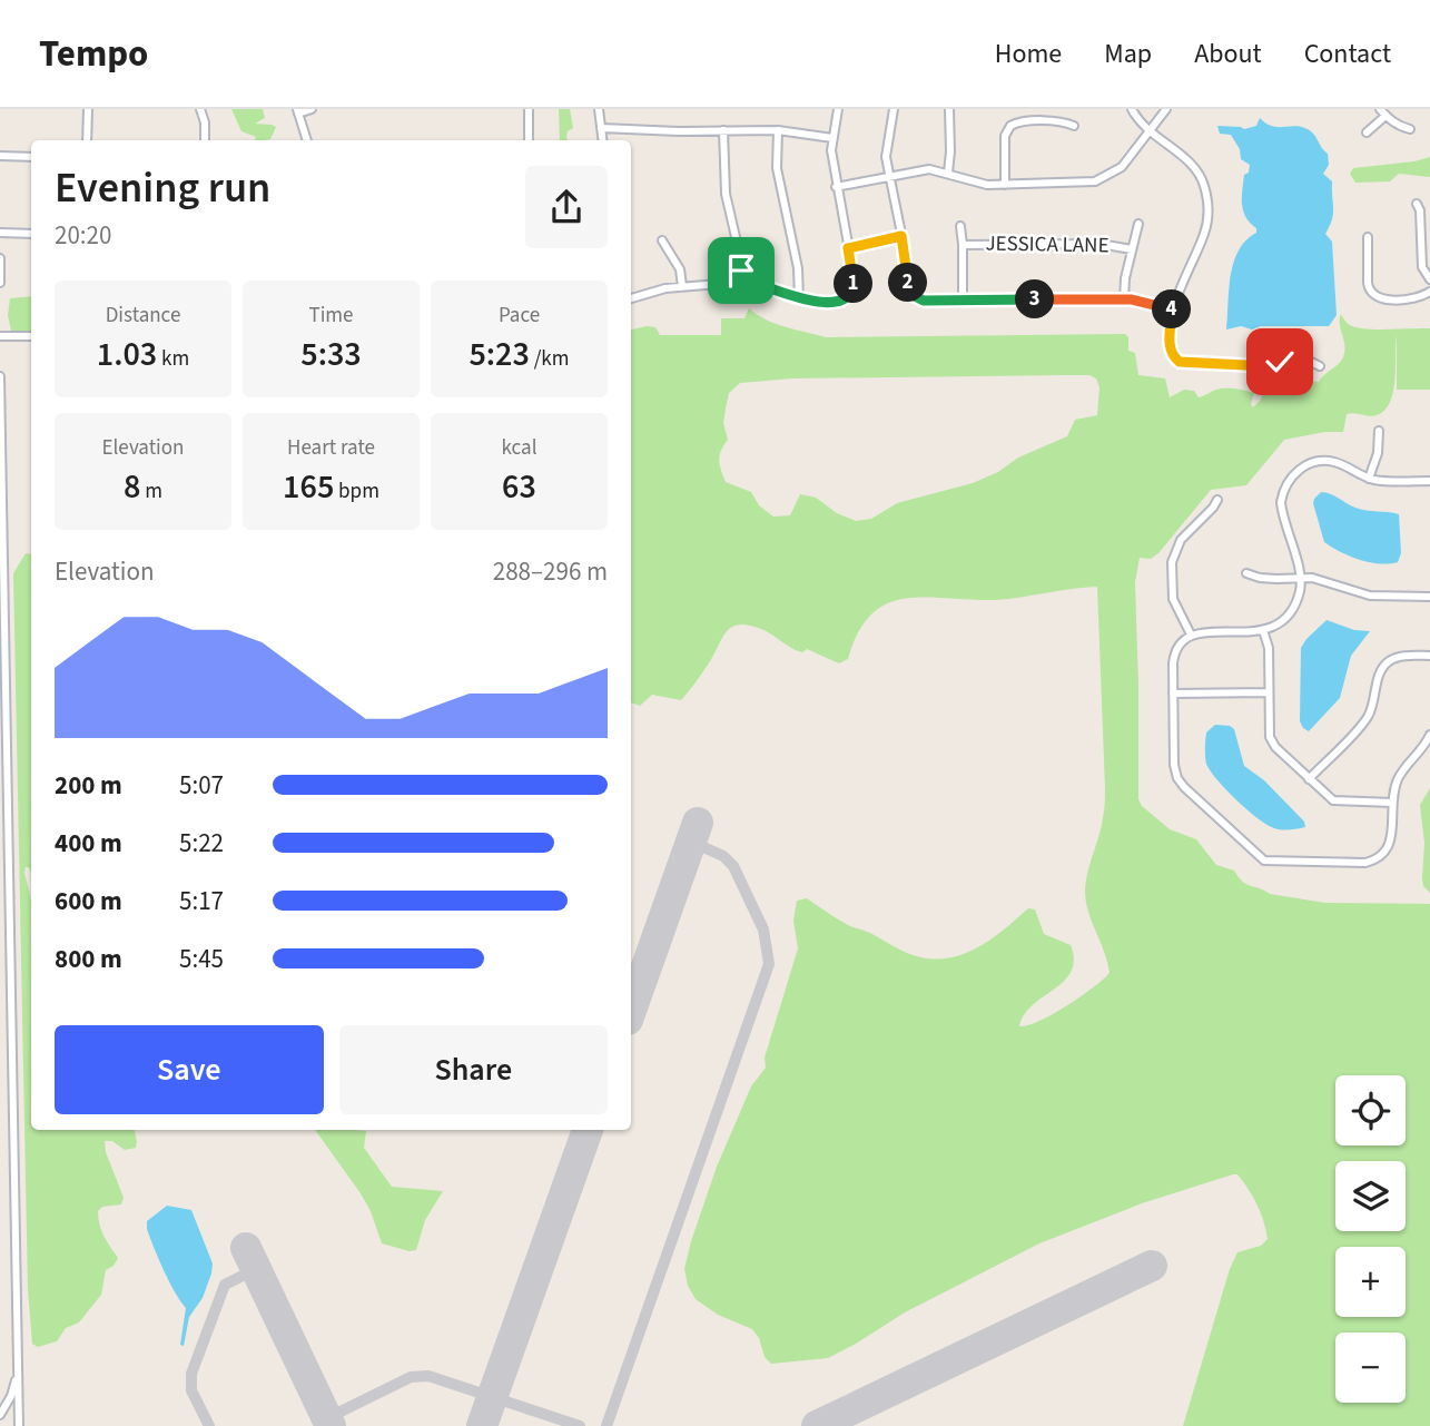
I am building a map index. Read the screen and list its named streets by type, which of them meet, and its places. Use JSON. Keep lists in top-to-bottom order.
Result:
{
  "streets": {
    "street": ["JESSICA LANE"]
  },
  "page": {
    "header": "Tempo",
    "nav": [
      "Home",
      "Map",
      "About",
      "Contact"
    ],
    "heading": ["Evening run", "20:20"],
    "pins": [
      "2",
      "1",
      "3",
      "4"
    ],
    "stats": [
      ["Distance", "1.03 km"],
      ["Time", "5:33"],
      ["Pace", "5:23 /km"],
      ["Elevation", "8 m"],
      ["Heart rate", "165 bpm"],
      ["kcal", "63"]
    ],
    "chart": ["Elevation", "288–296 m"],
    "list": [
      {
        "name": "200 m",
        "note": "5:07"
      },
      {
        "name": "400 m",
        "note": "5:22"
      },
      {
        "name": "600 m",
        "note": "5:17"
      },
      {
        "name": "800 m",
        "note": "5:45"
      }
    ],
    "buttons": ["Save", "Share"],
    "map_buttons": ["+", "−"]
  }
}
